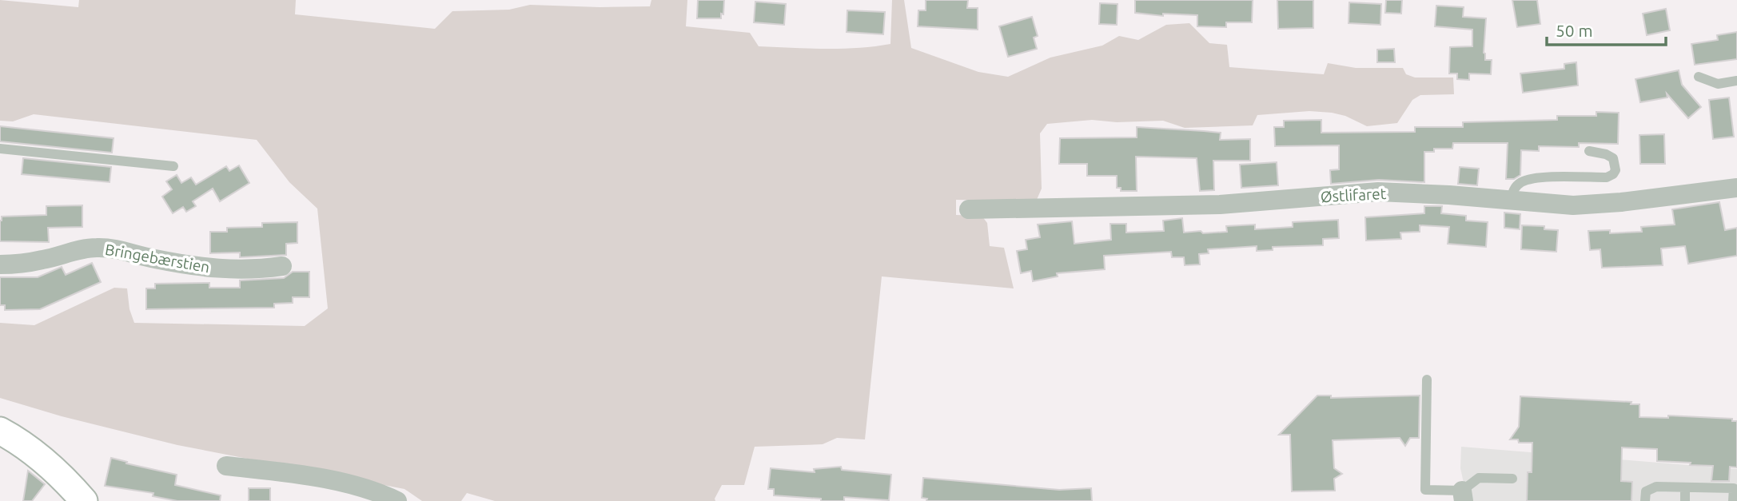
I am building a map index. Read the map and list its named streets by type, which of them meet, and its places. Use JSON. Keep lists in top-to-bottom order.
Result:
{
  "streets": {
    "street": ["Østlifaret", "Bringebærstien"]
  },
  "scale_bar": "50 m"
}
